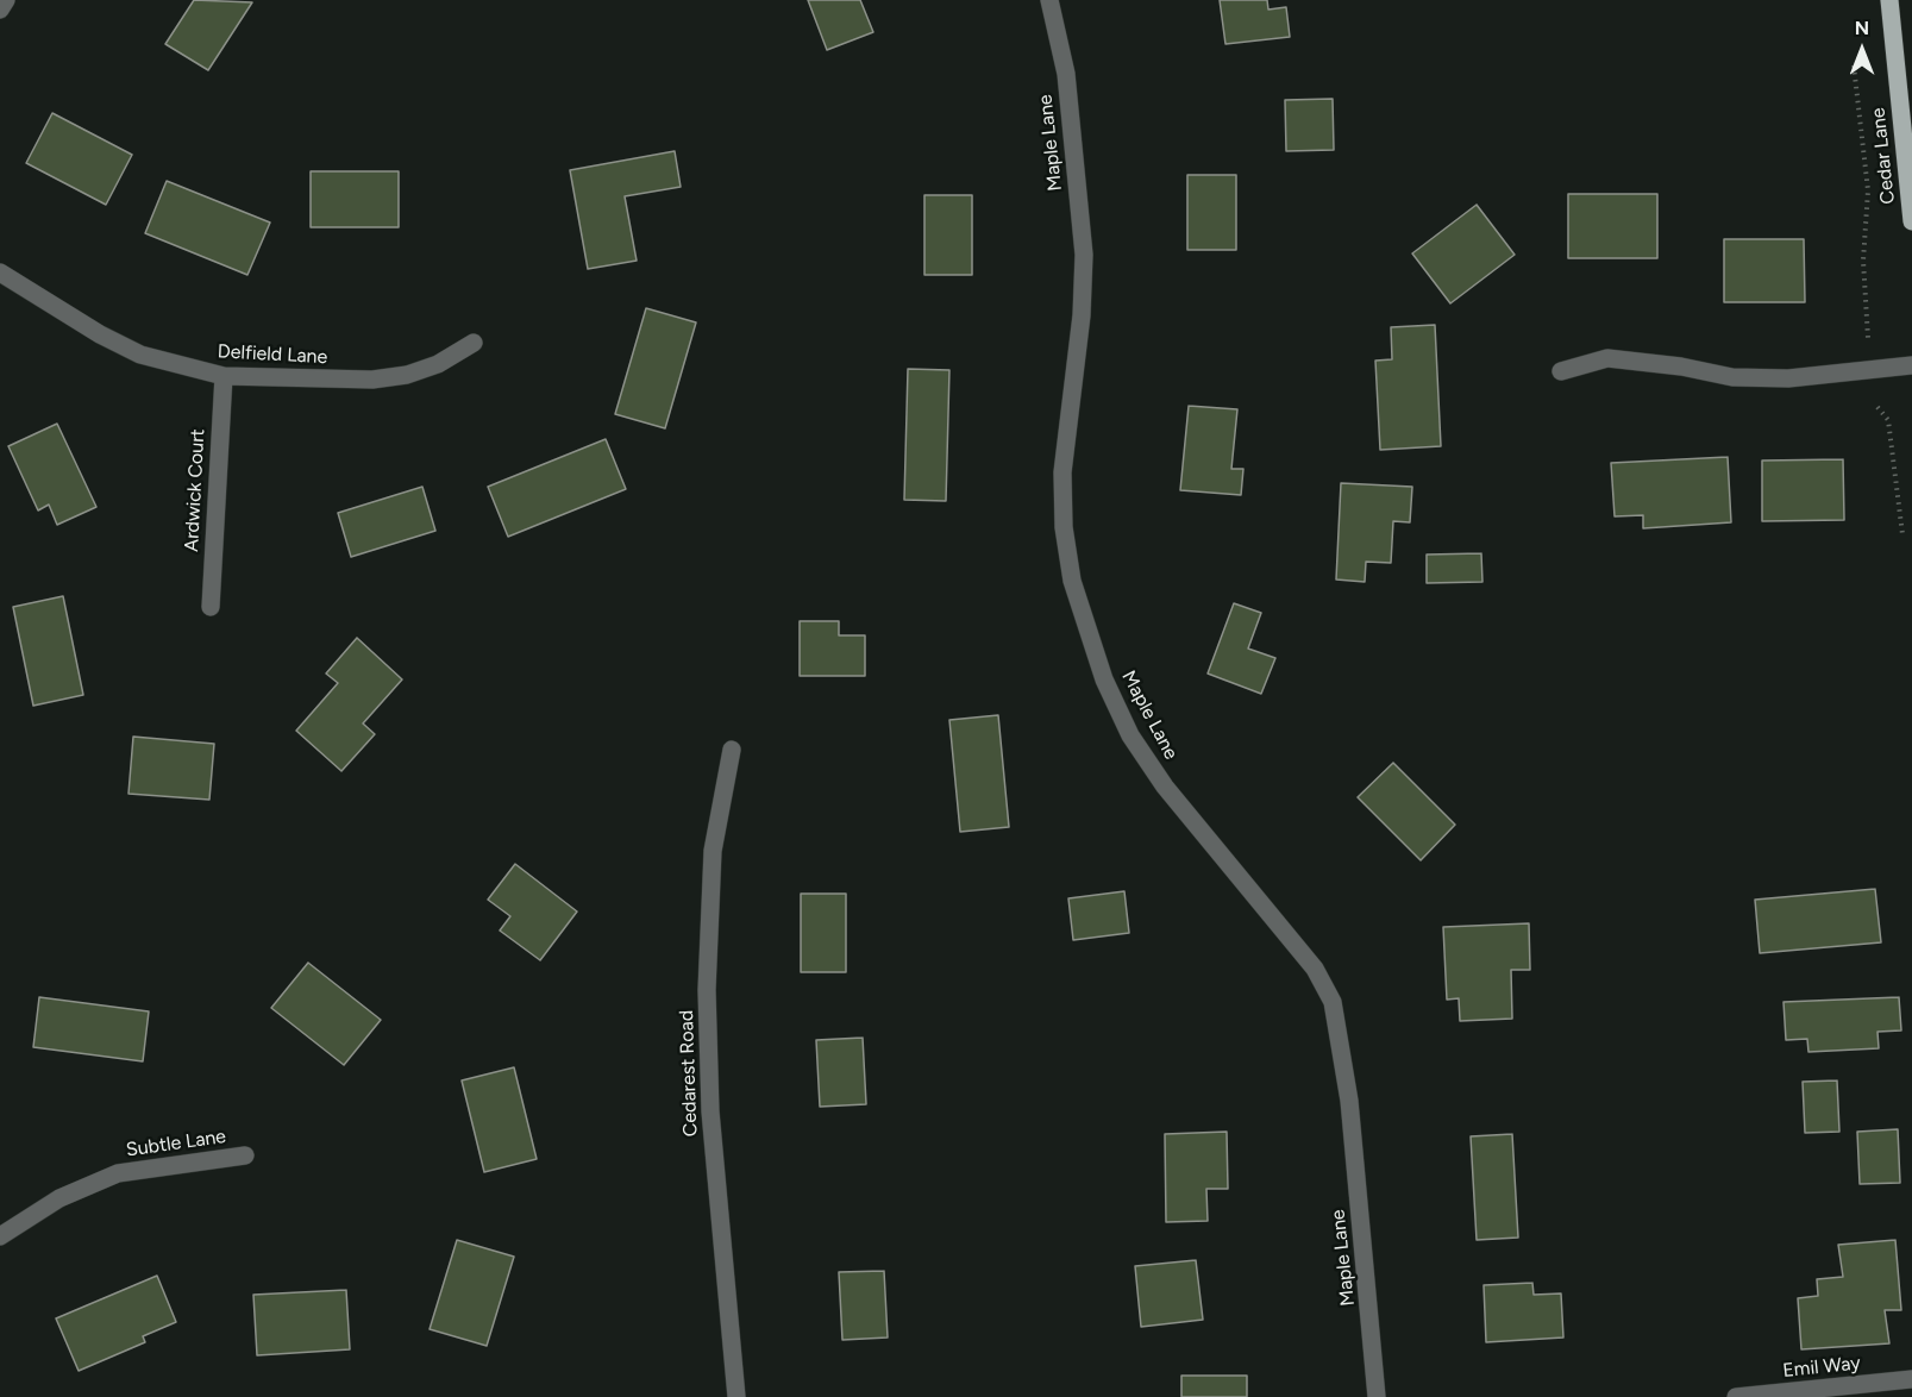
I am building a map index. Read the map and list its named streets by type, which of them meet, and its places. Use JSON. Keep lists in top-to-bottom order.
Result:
{
  "streets": {
    "main road": ["Cedar Lane"],
    "street": [
      "Maple Lane",
      "Delfield Lane",
      "Ardwick Court",
      "Cedarest Road",
      "Subtle Lane",
      "Emil Way"
    ]
  },
  "crossings": [
    ["Delfield Lane", "Ardwick Court"]
  ],
  "north": "top"
}
